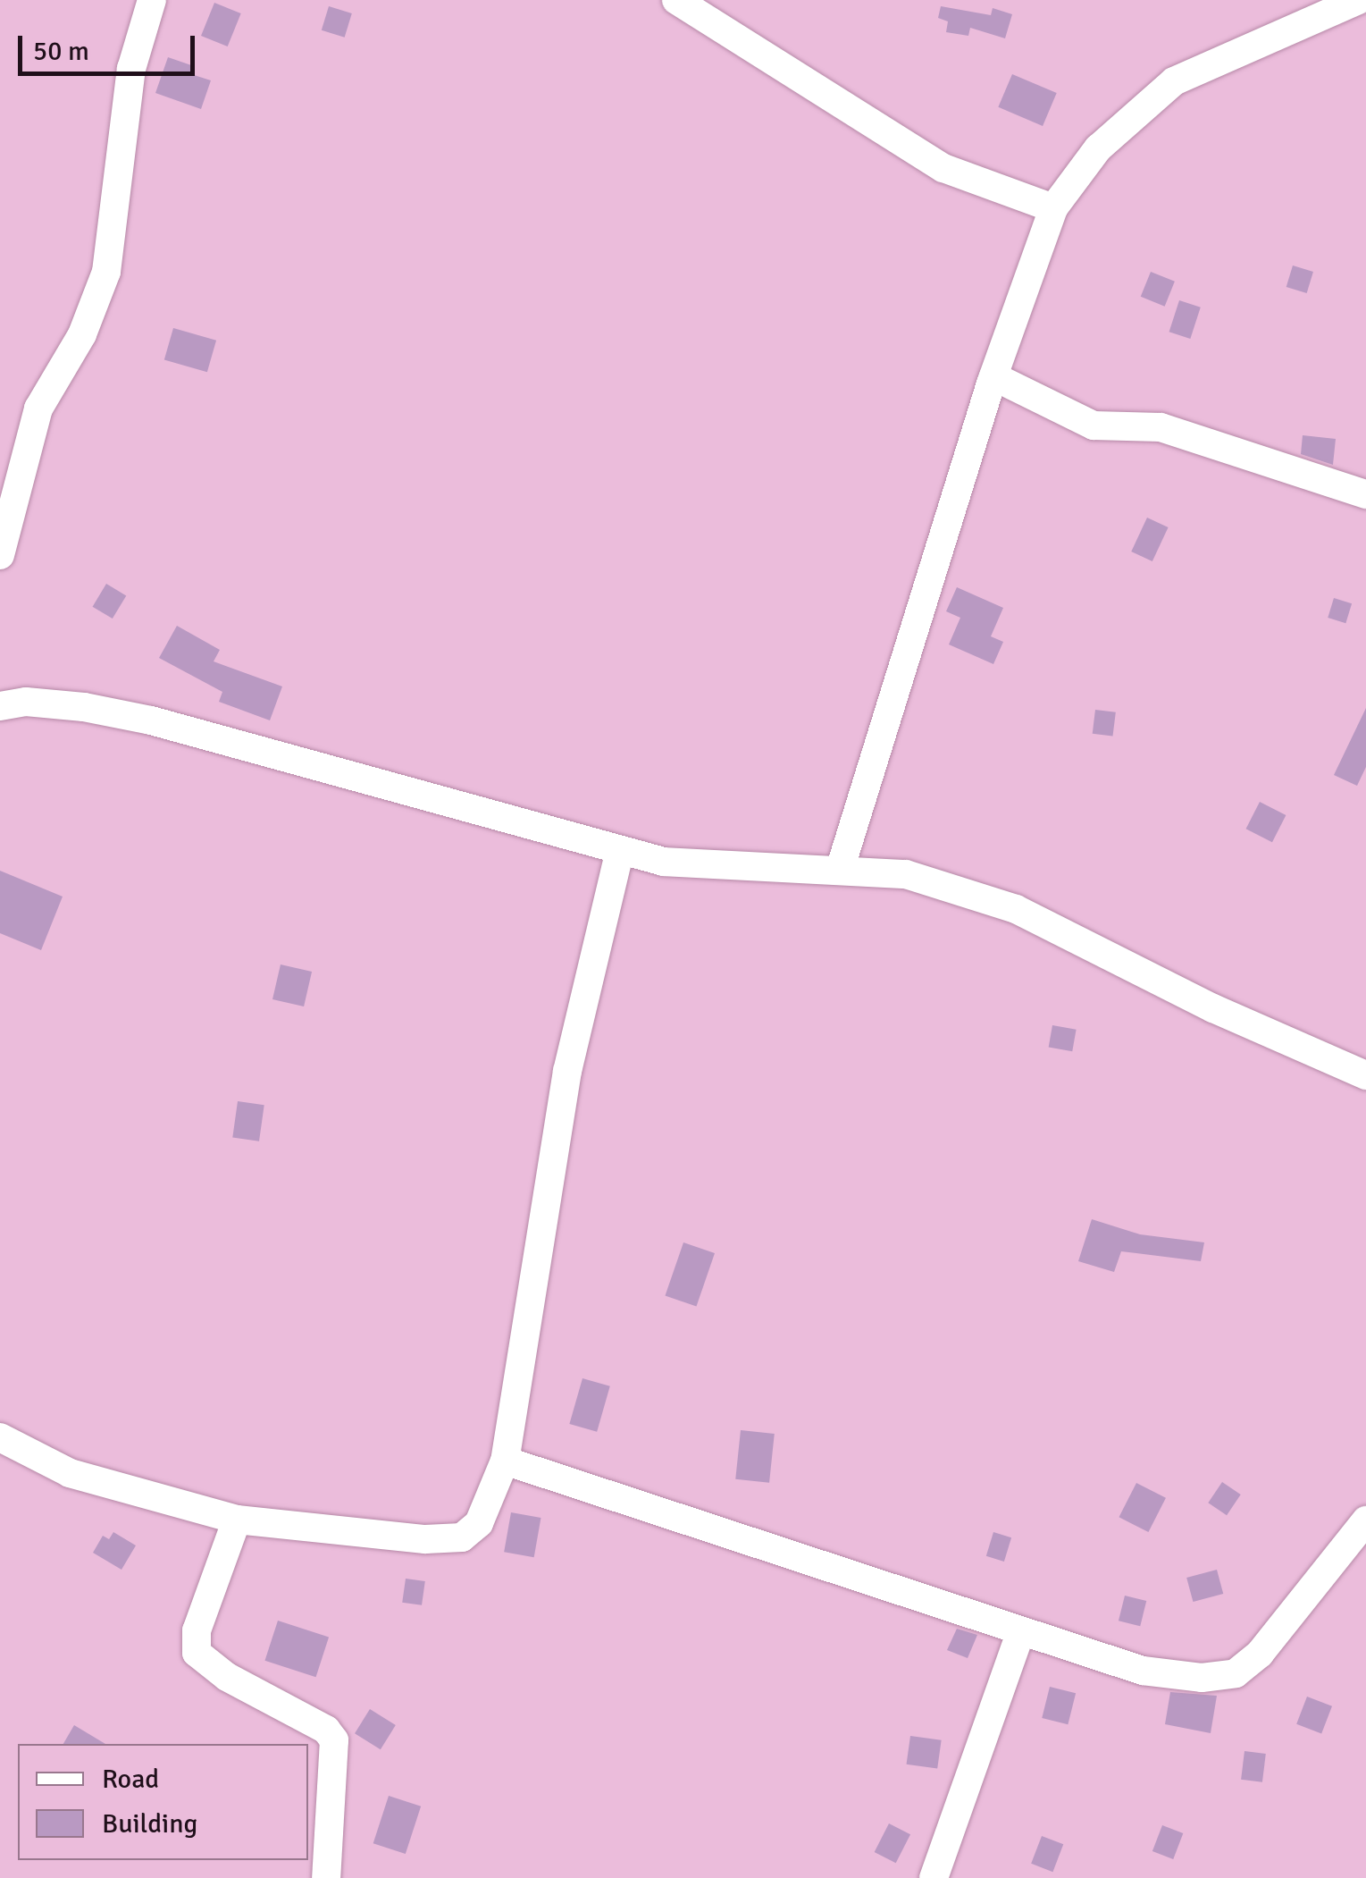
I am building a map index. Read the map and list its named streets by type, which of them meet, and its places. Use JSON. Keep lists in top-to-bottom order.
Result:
{
  "legend": ["Road", "Building"],
  "scale_bar": "50 m"
}
